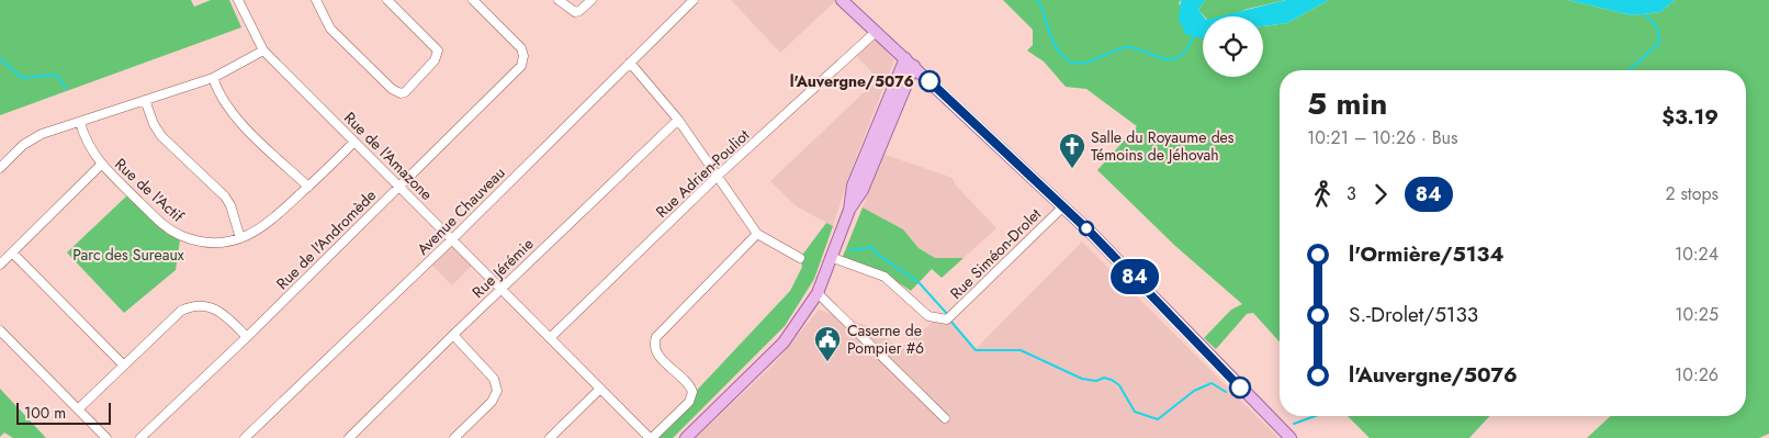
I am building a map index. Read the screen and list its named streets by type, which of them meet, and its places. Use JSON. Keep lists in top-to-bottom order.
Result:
{
  "streets": {
    "street": [
      "Rue de l'Amazone",
      "Rue Adrien-Pouliot",
      "Rue de l'Actif",
      "Avenue Chauveau",
      "Rue de l'Andromède",
      "Rue Siméon-Drolet",
      "Rue Jérémie"
    ]
  },
  "crossings": [
    ["Rue de l'Amazone", "Rue Adrien-Pouliot"],
    ["Rue de l'Amazone", "Rue de l'Actif"],
    ["Rue de l'Amazone", "Avenue Chauveau"],
    ["Rue de l'Amazone", "Rue de l'Andromède"],
    ["Rue de l'Amazone", "Rue Jérémie"]
  ],
  "parks": ["Parc des Sureaux"],
  "places": {
    "other": ["l'Auvergne/5076"],
    "church": ["Salle du Royaume des Témoins de Jéhovah"],
    "public building": ["Caserne de Pompier #6"]
  },
  "lines": ["bus line 84"],
  "scale_bar": "100 m",
  "page": {
    "on_map": "84",
    "heading": ["5 min", "10:21 – 10:26 · Bus", "$3.19"],
    "legs": ["3", "84", "2 stops"],
    "list": [
      {
        "name": "l'Ormière/5134",
        "value": "10:24"
      },
      {
        "name": "S.-Drolet/5133",
        "value": "10:25"
      },
      {
        "name": "l'Auvergne/5076",
        "value": "10:26"
      }
    ],
    "scale": "100 m"
  }
}
